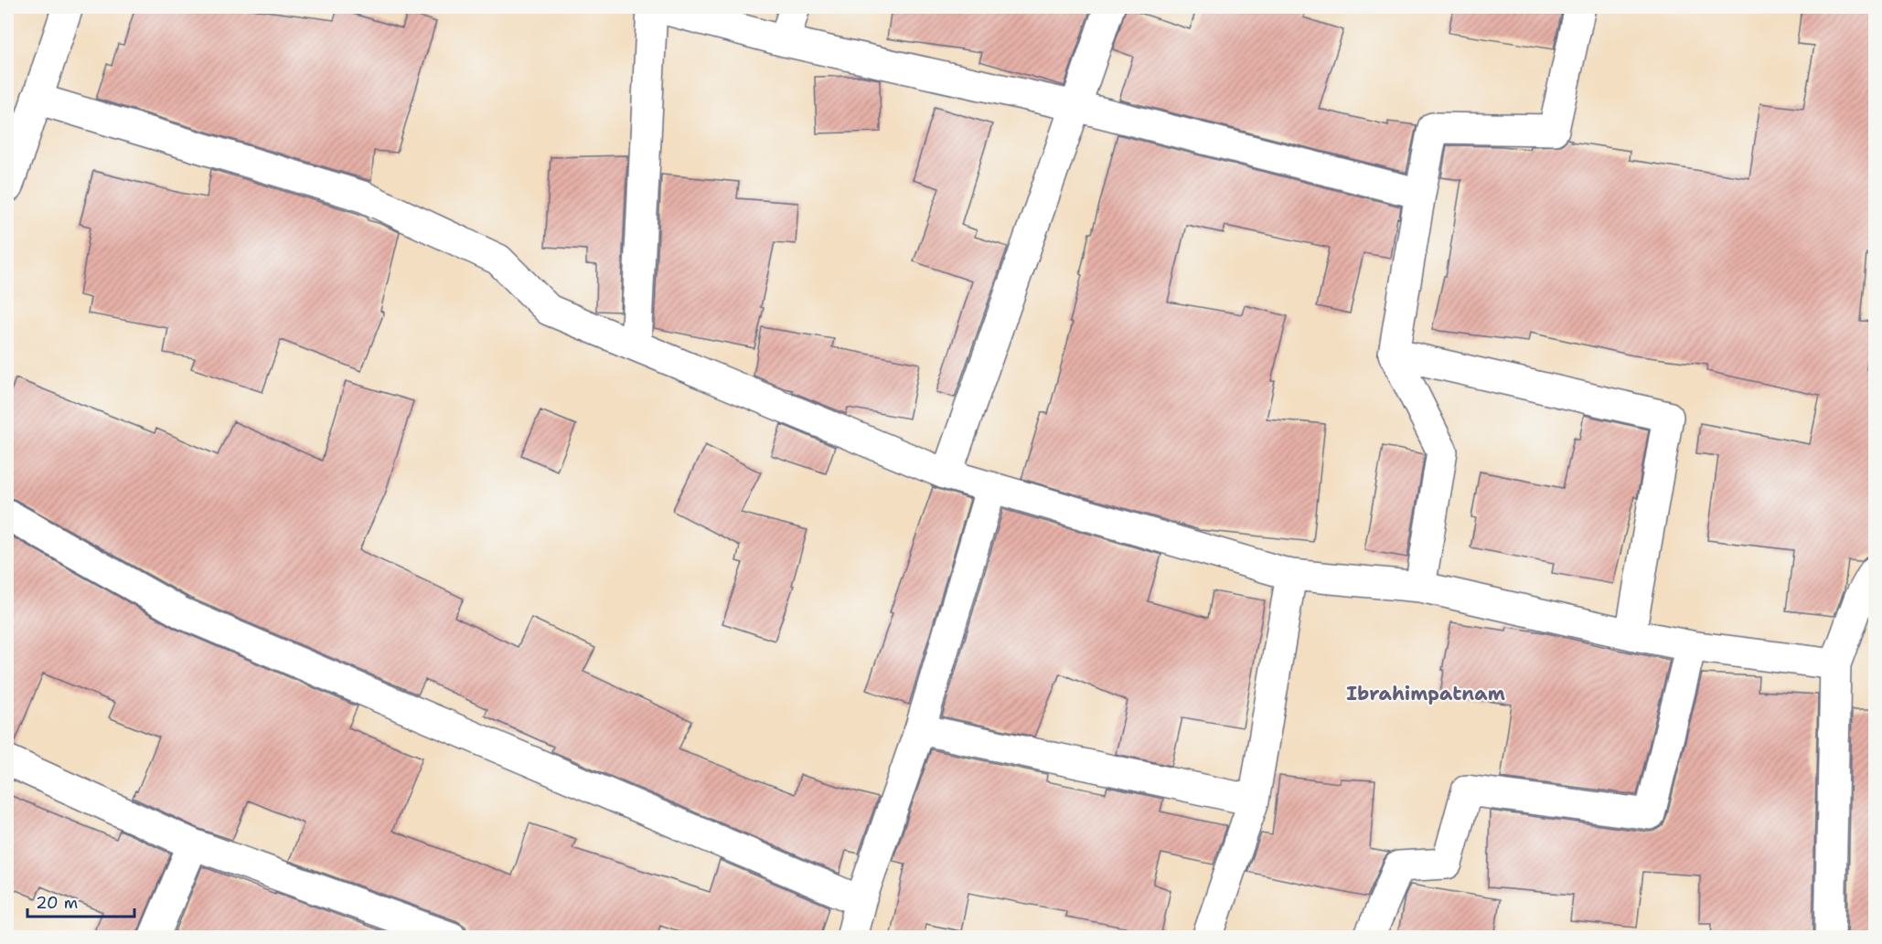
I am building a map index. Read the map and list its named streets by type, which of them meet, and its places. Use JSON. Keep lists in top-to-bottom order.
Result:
{
  "districts": ["Ibrahimpatnam"],
  "scale_bar": "20 m"
}
